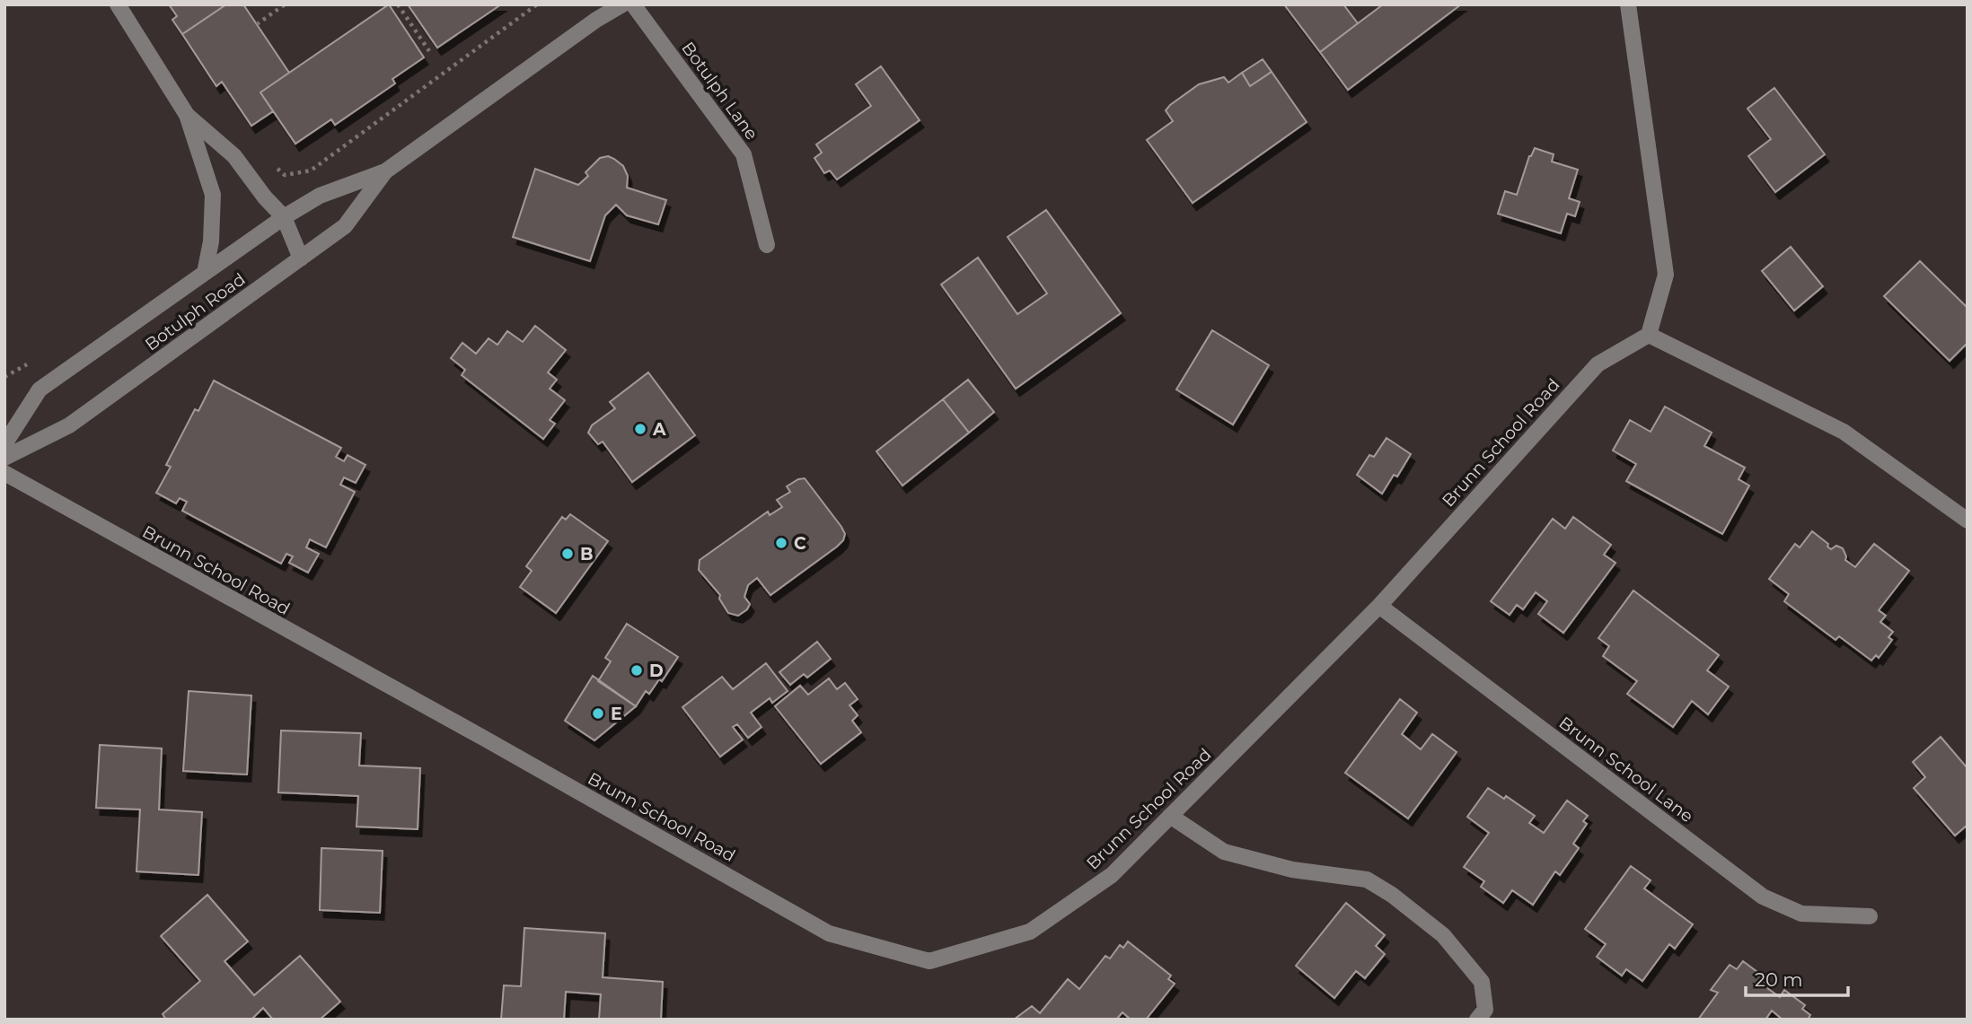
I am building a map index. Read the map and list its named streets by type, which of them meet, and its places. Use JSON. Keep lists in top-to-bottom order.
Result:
{
  "streets": {
    "street": [
      "Botulph Lane",
      "Botulph Road",
      "Brunn School Road",
      "Brunn School Lane"
    ]
  },
  "crossings": [
    ["Brunn School Road", "Brunn School Lane"]
  ],
  "places": [
    "A",
    "C",
    "B",
    "D",
    "E"
  ],
  "scale_bar": "20 m"
}
